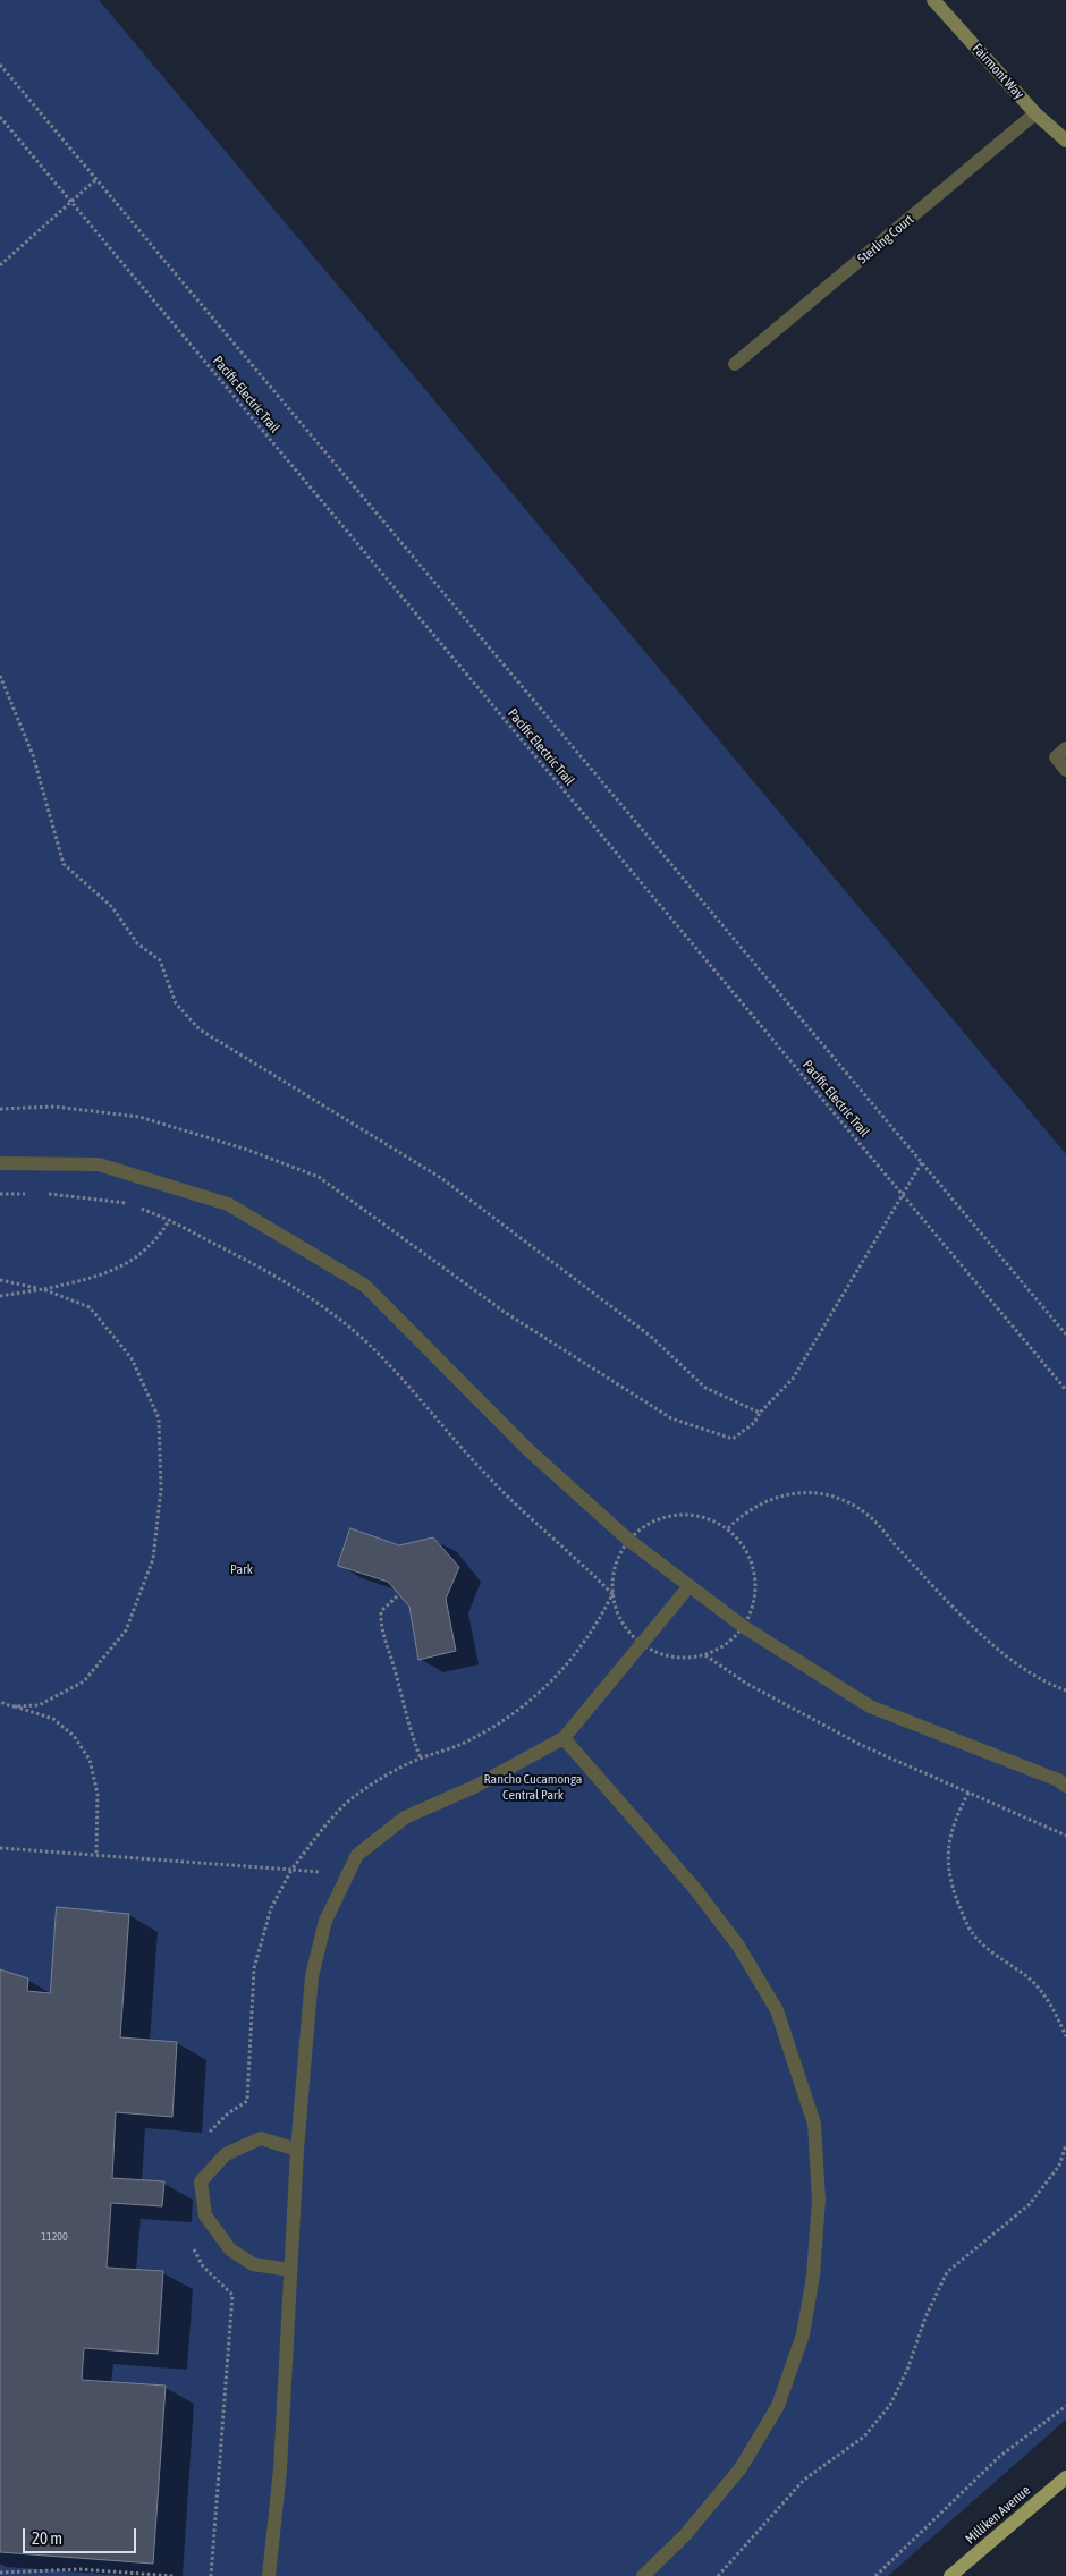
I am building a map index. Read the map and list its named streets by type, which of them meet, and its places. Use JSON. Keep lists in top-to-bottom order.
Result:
{
  "streets": {
    "main road": ["Milliken Avenue"],
    "street": ["Fairmont Way", "Sterling Court"],
    "path": ["Pacific Electric Trail"]
  },
  "crossings": [
    ["Fairmont Way", "Sterling Court"]
  ],
  "parks": ["Park", "Rancho Cucamonga Central Park"],
  "house_numbers": ["11200"],
  "scale_bar": "20 m"
}
